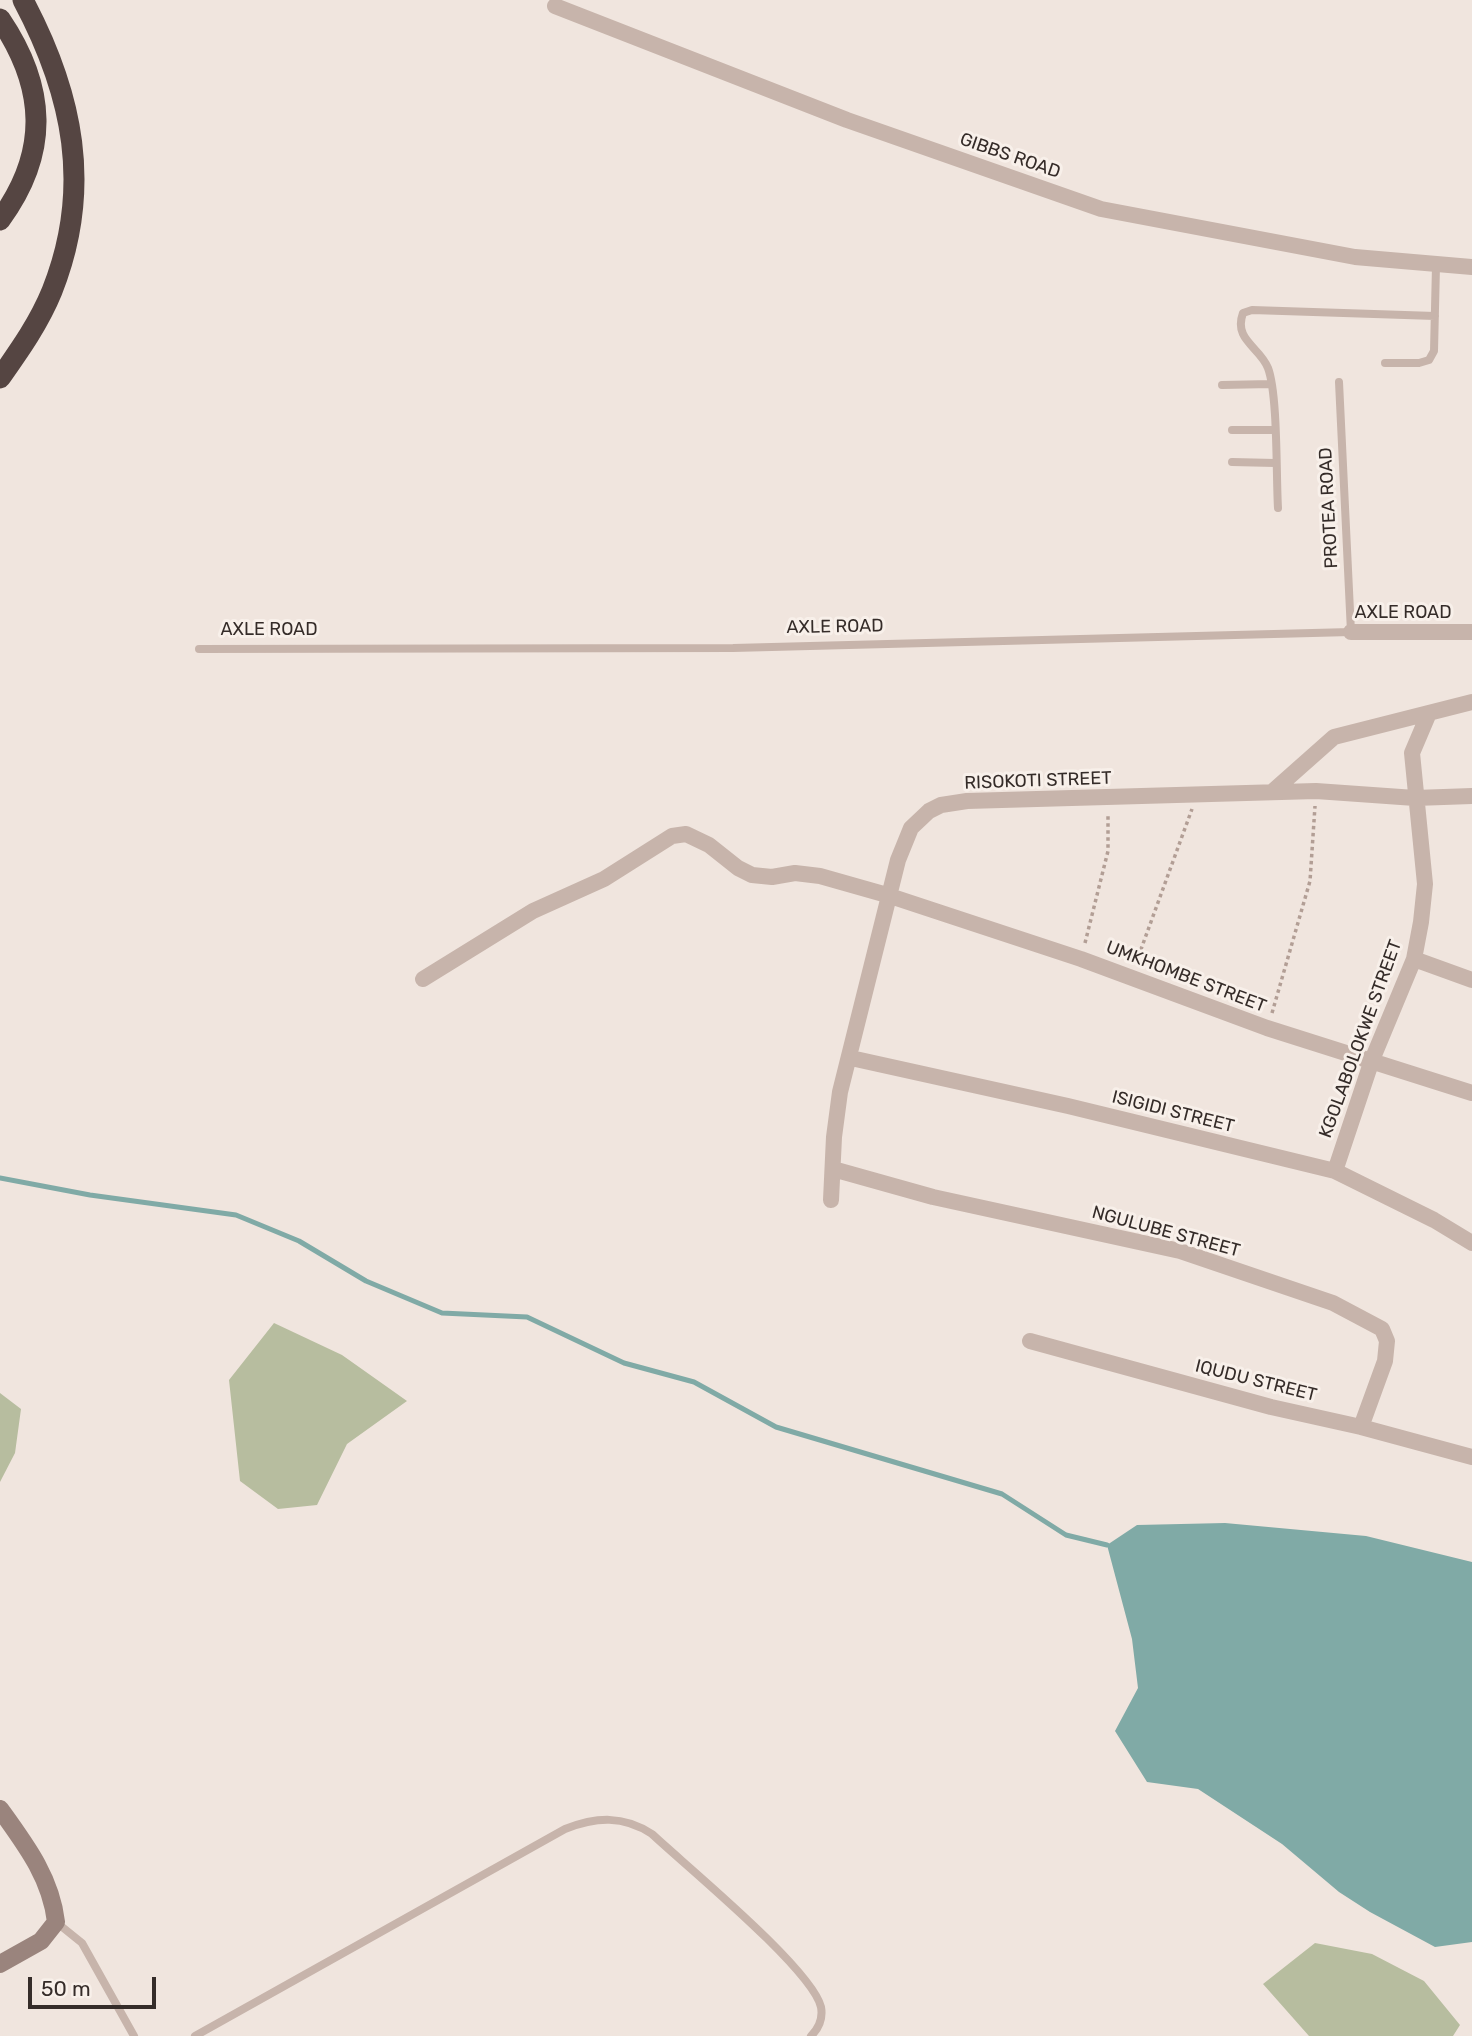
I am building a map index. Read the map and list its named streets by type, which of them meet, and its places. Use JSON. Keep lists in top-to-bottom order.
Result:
{
  "streets": {
    "street": [
      "GIBBS ROAD",
      "AXLE ROAD",
      "RISOKOTI STREET",
      "UMKHOMBE STREET",
      "KGOLABOLOKWE STREET",
      "ISIGIDI STREET",
      "NGULUBE STREET",
      "IQUDU STREET"
    ],
    "lane": ["PROTEA ROAD"]
  },
  "crossings": [
    ["PROTEA ROAD", "AXLE ROAD"],
    ["RISOKOTI STREET", "UMKHOMBE STREET"],
    ["RISOKOTI STREET", "KGOLABOLOKWE STREET"],
    ["RISOKOTI STREET", "ISIGIDI STREET"],
    ["RISOKOTI STREET", "NGULUBE STREET"],
    ["UMKHOMBE STREET", "KGOLABOLOKWE STREET"],
    ["KGOLABOLOKWE STREET", "ISIGIDI STREET"],
    ["NGULUBE STREET", "IQUDU STREET"]
  ],
  "scale_bar": "50 m"
}
